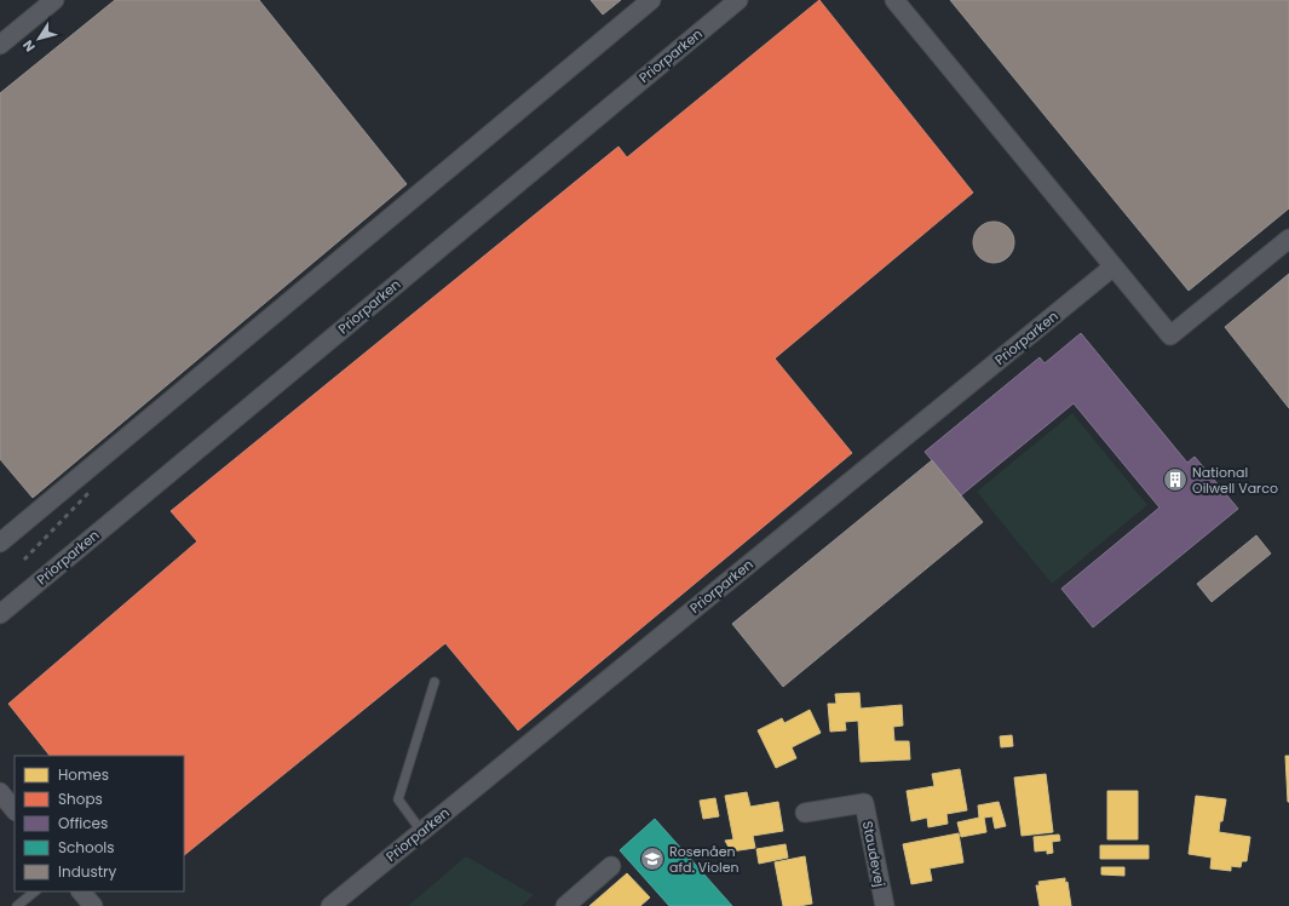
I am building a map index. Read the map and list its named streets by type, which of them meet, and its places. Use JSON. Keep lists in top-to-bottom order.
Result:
{
  "streets": {
    "street": ["Priorparken", "Staudevej"]
  },
  "places": {
    "building": ["National Oilwell Varco"],
    "school or university": ["Rosenåen afd. Violen"]
  },
  "legend": [
    "Homes",
    "Shops",
    "Offices",
    "Schools",
    "Industry"
  ],
  "north": "bottom left"
}
